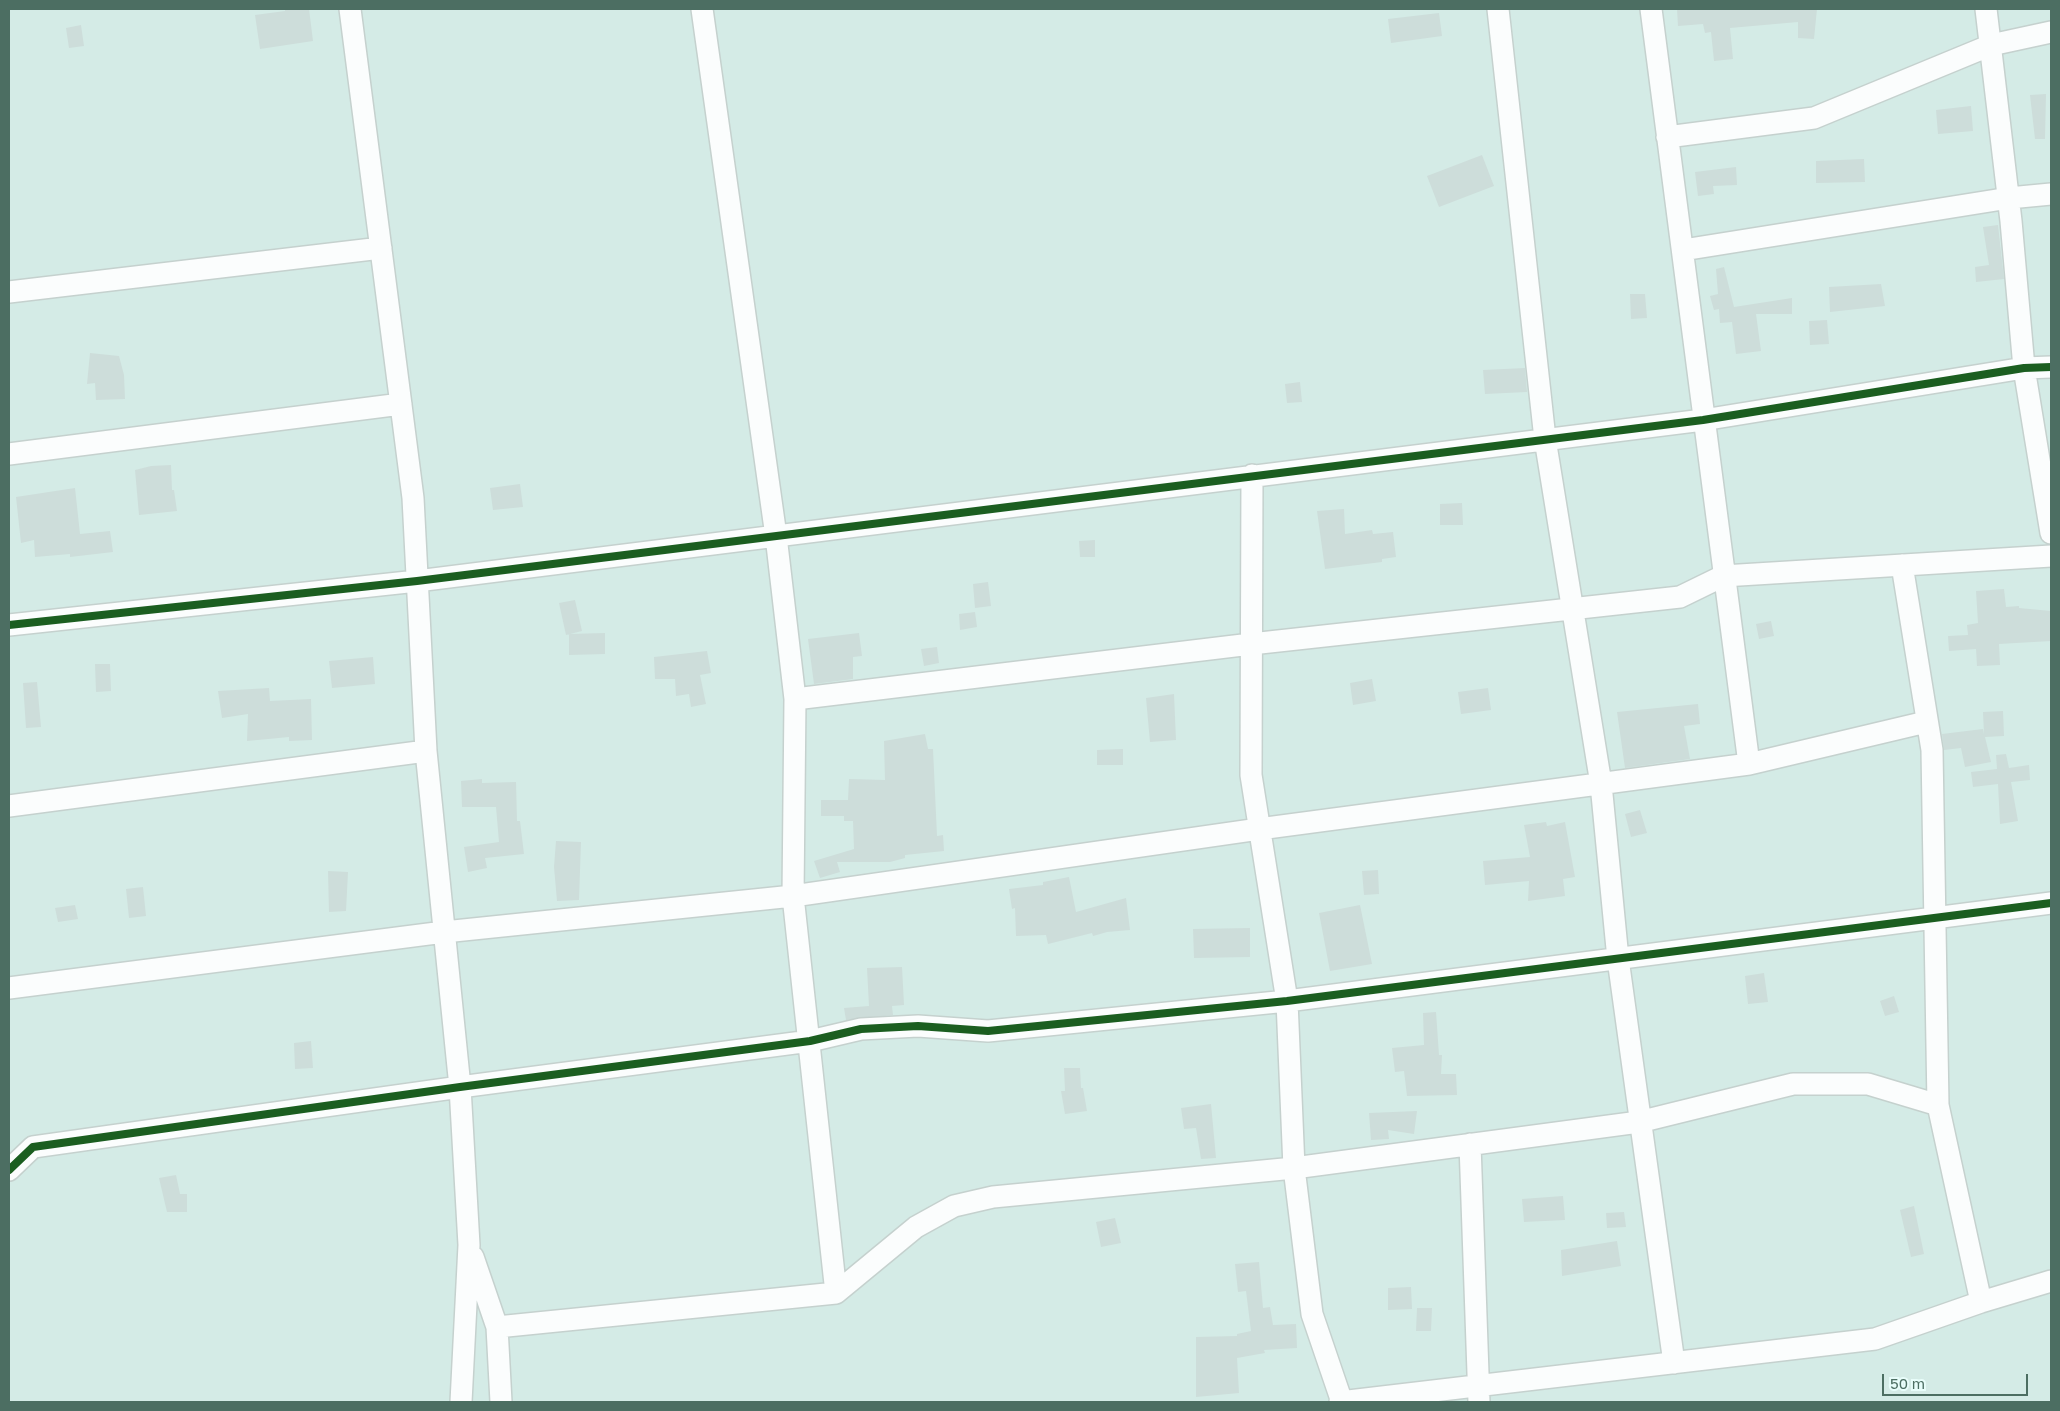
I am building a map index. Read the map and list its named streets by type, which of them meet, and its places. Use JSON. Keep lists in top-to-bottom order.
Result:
{
  "scale_bar": "50 m"
}
